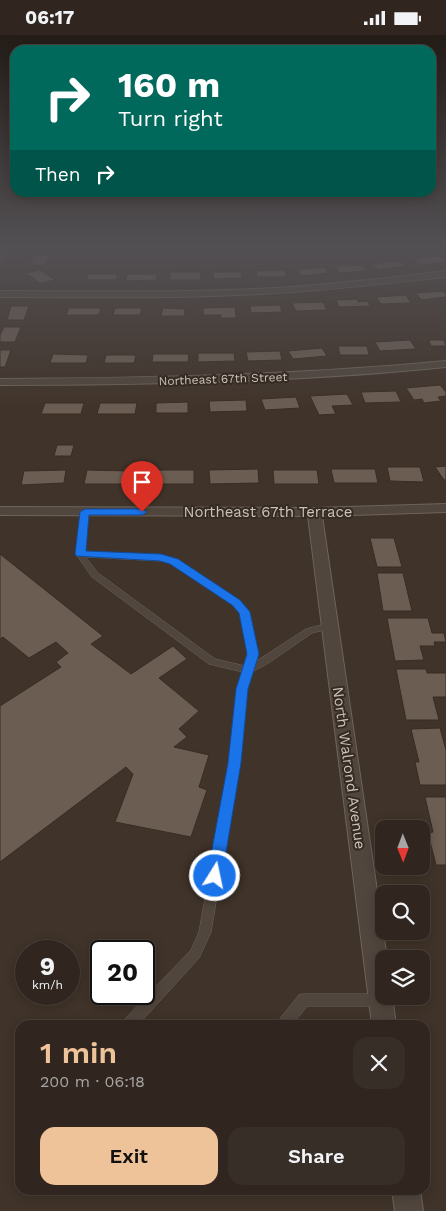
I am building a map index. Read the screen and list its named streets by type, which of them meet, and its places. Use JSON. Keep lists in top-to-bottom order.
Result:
{
  "streets": {
    "street": ["Northeast 67th Street", "Northeast 67th Terrace", "North Walrond Avenue"]
  },
  "crossings": [
    ["Northeast 67th Terrace", "North Walrond Avenue"]
  ],
  "north": "bottom",
  "page": {
    "status": "06:17",
    "turn": ["160 m", "Turn right"],
    "then": "Then",
    "speed": "9 km/h",
    "limit": "20",
    "heading": ["1 min", "200 m · 06:18"],
    "buttons": ["Exit", "Share"]
  }
}
